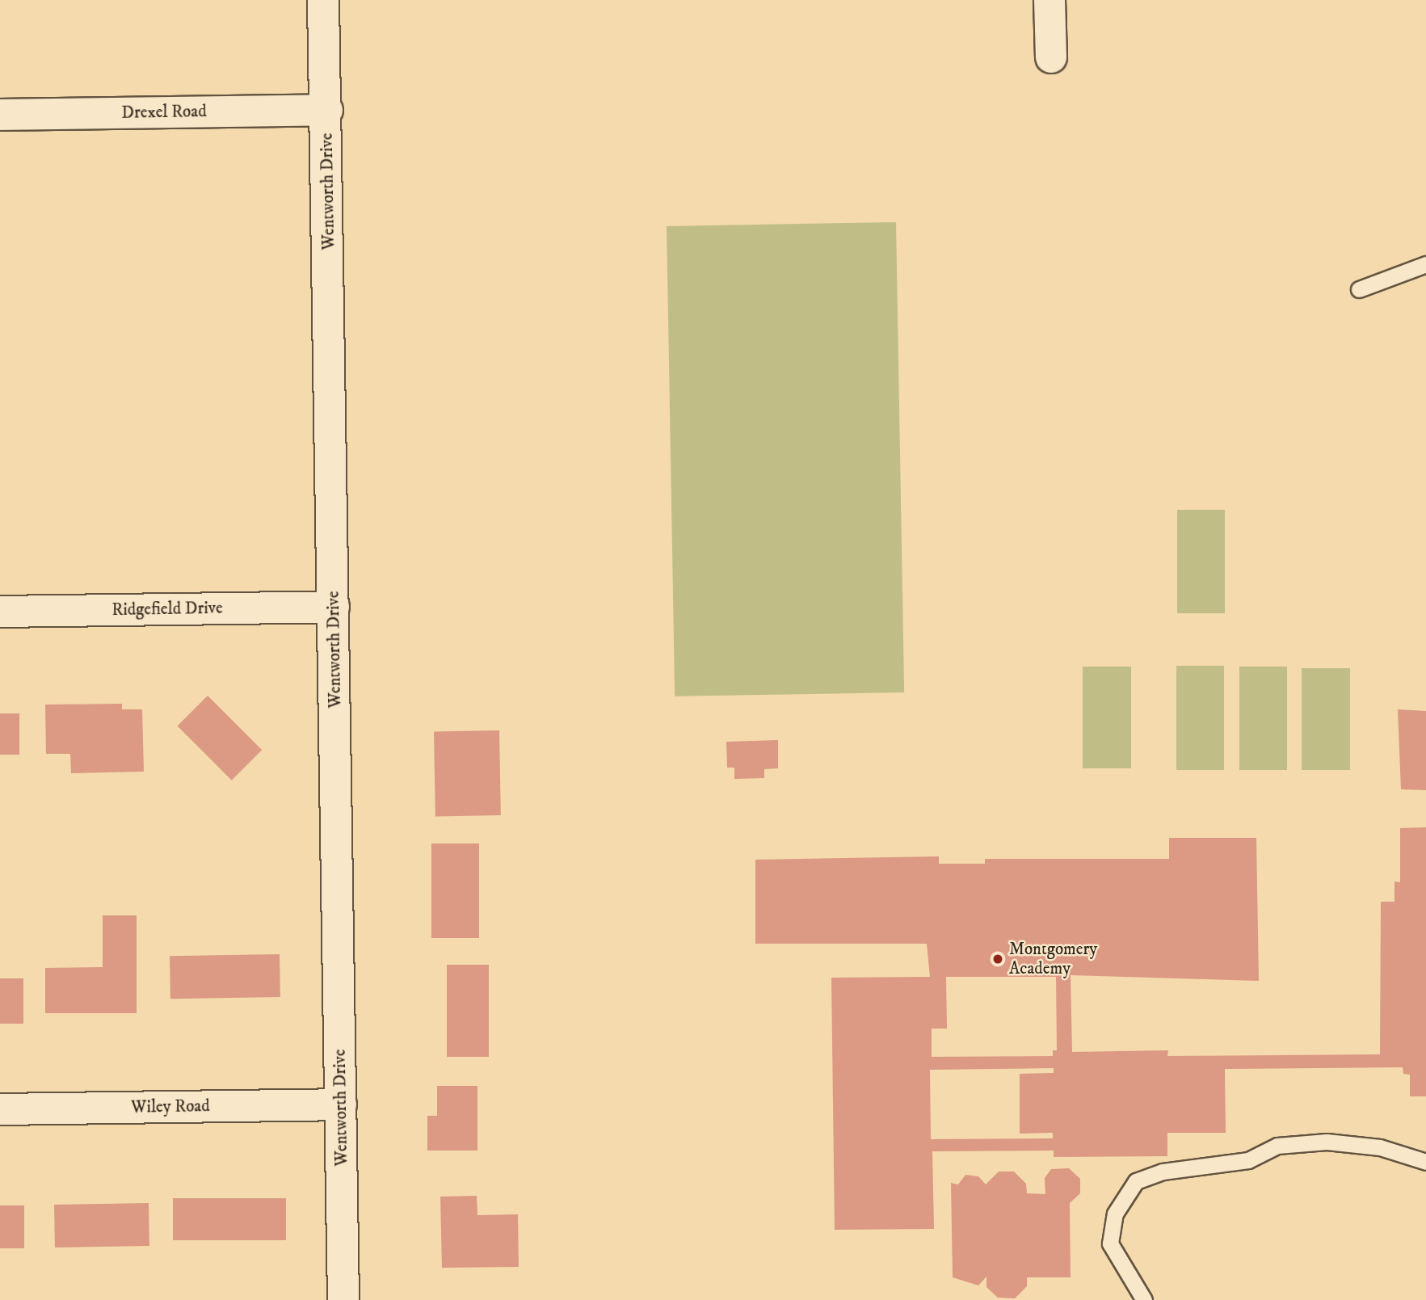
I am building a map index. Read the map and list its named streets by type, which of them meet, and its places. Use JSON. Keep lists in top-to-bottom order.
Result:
{
  "streets": {
    "street": [
      "Drexel Road",
      "Wentworth Drive",
      "Ridgefield Drive",
      "Wiley Road"
    ]
  },
  "crossings": [
    ["Drexel Road", "Wentworth Drive"],
    ["Wentworth Drive", "Ridgefield Drive"],
    ["Wentworth Drive", "Wiley Road"]
  ],
  "places": ["Montgomery Academy"]
}
